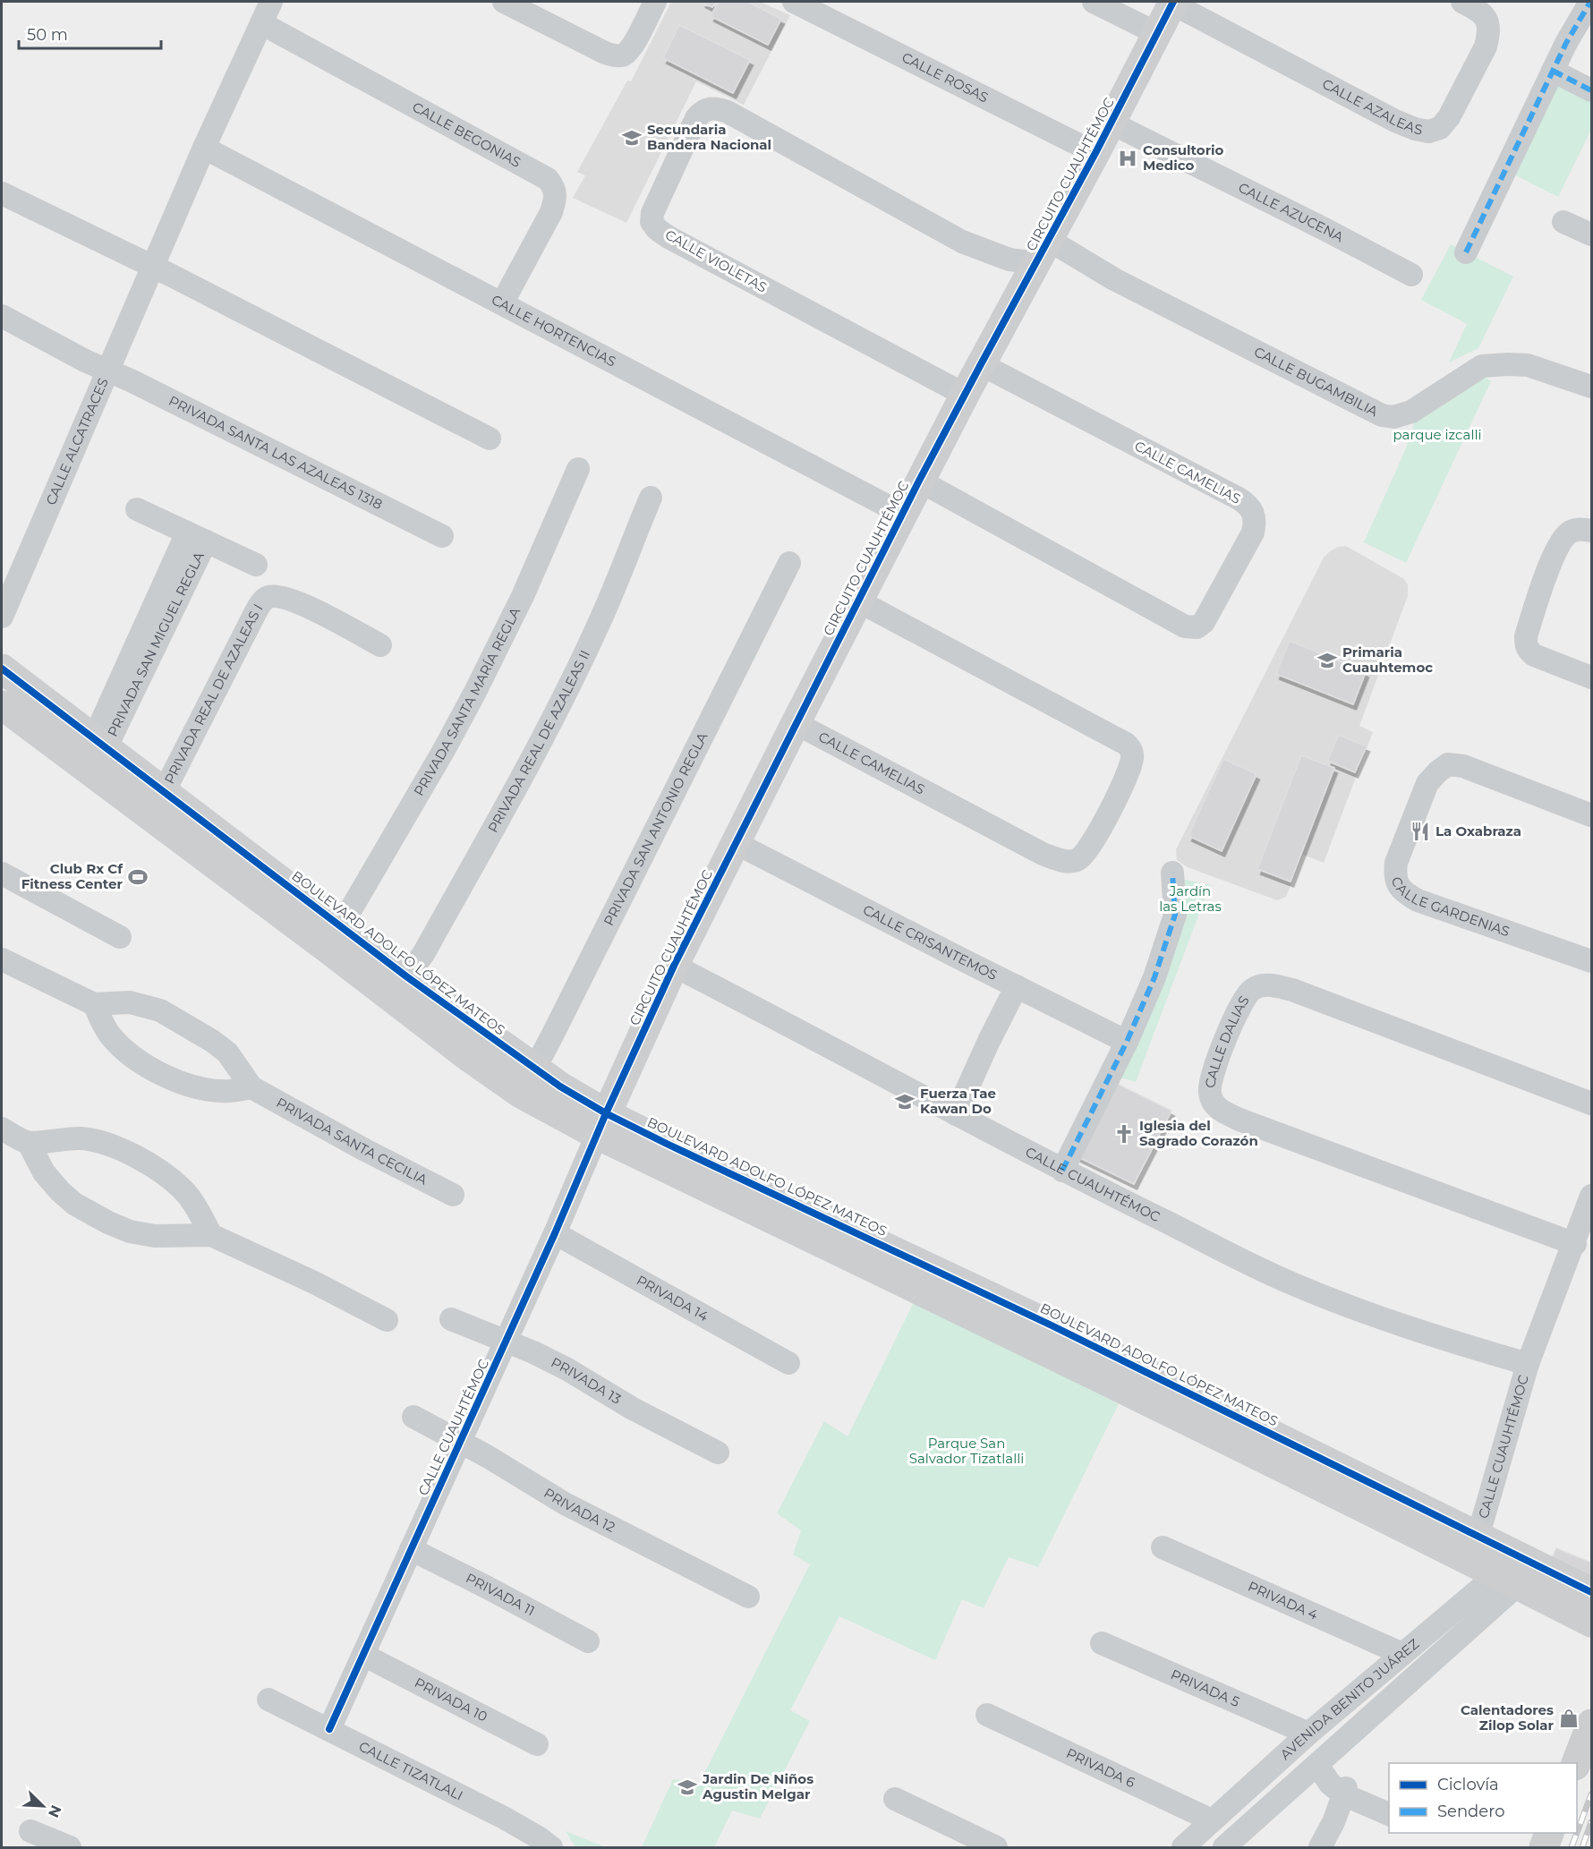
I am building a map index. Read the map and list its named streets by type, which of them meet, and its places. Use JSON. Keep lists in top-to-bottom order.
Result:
{
  "streets": {
    "street": [
      "CALLE ROSAS",
      "CALLE AZALEAS",
      "CALLE BEGONIAS",
      "CIRCUITO CUAUHTÉMOC",
      "CALLE AZUCENA",
      "CALLE VIOLETAS",
      "CALLE HORTENCIAS",
      "CALLE BUGAMBILIA",
      "CALLE ALCATRACES",
      "PRIVADA SANTA LAS AZALEAS 1318",
      "CALLE CAMELIAS",
      "PRIVADA SAN MIGUEL REGLA",
      "PRIVADA REAL DE AZALEAS I",
      "PRIVADA SANTA MARÍA REGLA",
      "PRIVADA REAL DE AZALEAS II",
      "PRIVADA SAN ANTONIO REGLA",
      "CALLE GARDENIAS",
      "CALLE CRISANTEMOS",
      "BOULEVARD ADOLFO LÓPEZ MATEOS",
      "CALLE DALIAS",
      "PRIVADA SANTA CECILIA",
      "CALLE CUAUHTÉMOC",
      "PRIVADA 14",
      "PRIVADA 13",
      "PRIVADA 12",
      "PRIVADA 11",
      "PRIVADA 4",
      "PRIVADA 5",
      "PRIVADA 10",
      "AVENIDA BENITO JUÁREZ",
      "PRIVADA 6",
      "CALLE TIZATLALI"
    ]
  },
  "crossings": [
    ["CALLE ROSAS", "CIRCUITO CUAUHTÉMOC"],
    ["CALLE AZALEAS", "CIRCUITO CUAUHTÉMOC"],
    ["CALLE BEGONIAS", "CALLE HORTENCIAS"],
    ["CALLE BEGONIAS", "CALLE ALCATRACES"],
    ["CIRCUITO CUAUHTÉMOC", "CALLE AZUCENA"],
    ["CIRCUITO CUAUHTÉMOC", "CALLE VIOLETAS"],
    ["CIRCUITO CUAUHTÉMOC", "CALLE HORTENCIAS"],
    ["CIRCUITO CUAUHTÉMOC", "CALLE BUGAMBILIA"],
    ["CIRCUITO CUAUHTÉMOC", "CALLE CAMELIAS"],
    ["CIRCUITO CUAUHTÉMOC", "CALLE CRISANTEMOS"],
    ["CIRCUITO CUAUHTÉMOC", "BOULEVARD ADOLFO LÓPEZ MATEOS"],
    ["CIRCUITO CUAUHTÉMOC", "CALLE CUAUHTÉMOC"],
    ["CALLE VIOLETAS", "CALLE BUGAMBILIA"],
    ["CALLE HORTENCIAS", "CALLE ALCATRACES"],
    ["CALLE ALCATRACES", "PRIVADA SANTA LAS AZALEAS 1318"],
    ["PRIVADA SAN MIGUEL REGLA", "BOULEVARD ADOLFO LÓPEZ MATEOS"],
    ["PRIVADA REAL DE AZALEAS I", "BOULEVARD ADOLFO LÓPEZ MATEOS"],
    ["PRIVADA SANTA MARÍA REGLA", "BOULEVARD ADOLFO LÓPEZ MATEOS"],
    ["PRIVADA REAL DE AZALEAS II", "BOULEVARD ADOLFO LÓPEZ MATEOS"],
    ["PRIVADA SAN ANTONIO REGLA", "BOULEVARD ADOLFO LÓPEZ MATEOS"],
    ["BOULEVARD ADOLFO LÓPEZ MATEOS", "CALLE CUAUHTÉMOC"],
    ["BOULEVARD ADOLFO LÓPEZ MATEOS", "AVENIDA BENITO JUÁREZ"],
    ["CALLE DALIAS", "CALLE CUAUHTÉMOC"],
    ["CALLE CUAUHTÉMOC", "PRIVADA 14"],
    ["CALLE CUAUHTÉMOC", "PRIVADA 13"],
    ["CALLE CUAUHTÉMOC", "PRIVADA 12"],
    ["CALLE CUAUHTÉMOC", "PRIVADA 11"],
    ["CALLE CUAUHTÉMOC", "PRIVADA 10"],
    ["CALLE CUAUHTÉMOC", "CALLE TIZATLALI"],
    ["PRIVADA 4", "AVENIDA BENITO JUÁREZ"],
    ["PRIVADA 5", "AVENIDA BENITO JUÁREZ"],
    ["AVENIDA BENITO JUÁREZ", "PRIVADA 6"]
  ],
  "parks": ["parque izcalli", "Jardín las Letras", "Parque San Salvador Tizatlalli"],
  "places": {
    "school or university": [
      "Secundaria Bandera Nacional",
      "Primaria Cuauhtemoc",
      "Fuerza Tae Kawan Do",
      "Jardin De Niños Agustin Melgar"
    ],
    "hospital": ["Consultorio Medico"],
    "restaurant": ["La Oxabraza"],
    "sports": ["Club Rx Cf Fitness Center"],
    "church": ["Iglesia del Sagrado Corazón"],
    "shop": ["Calentadores Zilop Solar"]
  },
  "legend": ["Ciclovía", "Sendero"],
  "scale_bar": "50 m",
  "north": "bottom right"
}
